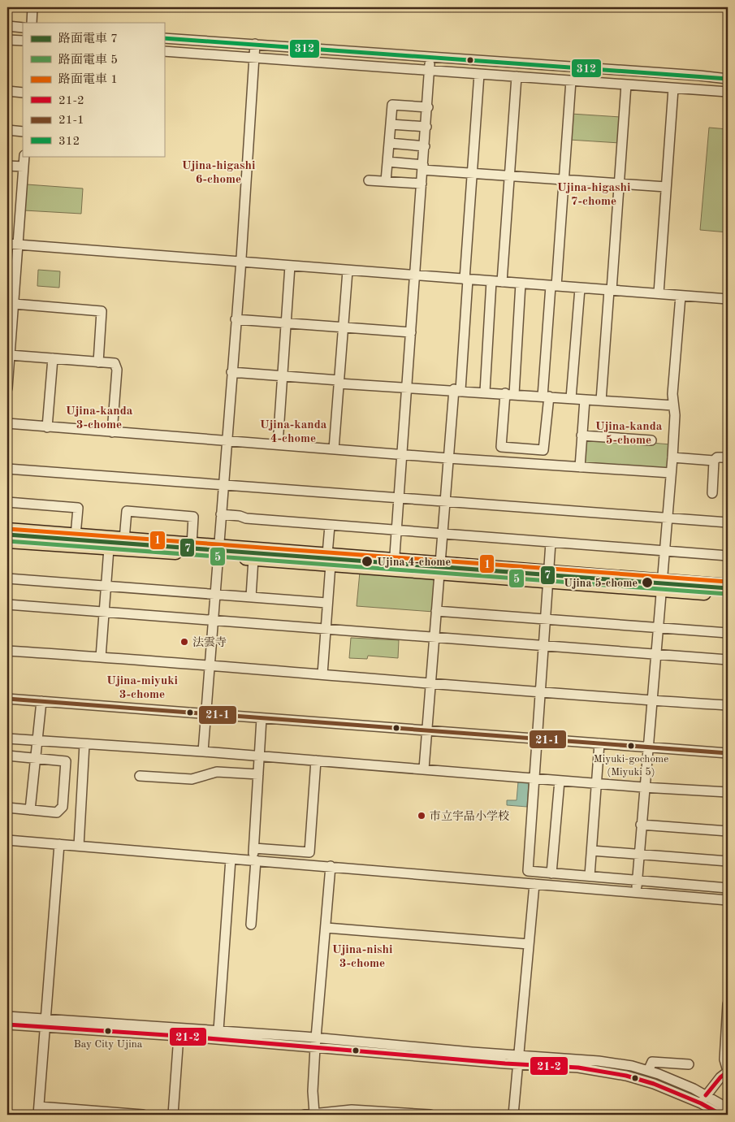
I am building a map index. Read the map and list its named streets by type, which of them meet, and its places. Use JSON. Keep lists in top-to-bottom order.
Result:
{
  "districts": [
    "Ujina-higashi 6-chome",
    "Ujina-higashi 7-chome",
    "Ujina-kanda 3-chome",
    "Ujina-kanda 4-chome",
    "Ujina-kanda 5-chome",
    "Ujina-miyuki 3-chome",
    "Ujina-nishi 3-chome"
  ],
  "places": [
    "Ujina 4-chome",
    "Ujina 5-chome",
    "法雲寺",
    "Miyuki-gochome (Miyuki 5)",
    "市立宇品小学校",
    "Bay City Ujina"
  ],
  "lines": [
    "transit line 312",
    "tram line 1",
    "tram line 7",
    "tram line 5",
    "transit line 21-1",
    "transit line 21-2"
  ],
  "legend": [
    "路面電車 7",
    "路面電車 5",
    "路面電車 1",
    "21-2",
    "21-1",
    "312"
  ]
}
